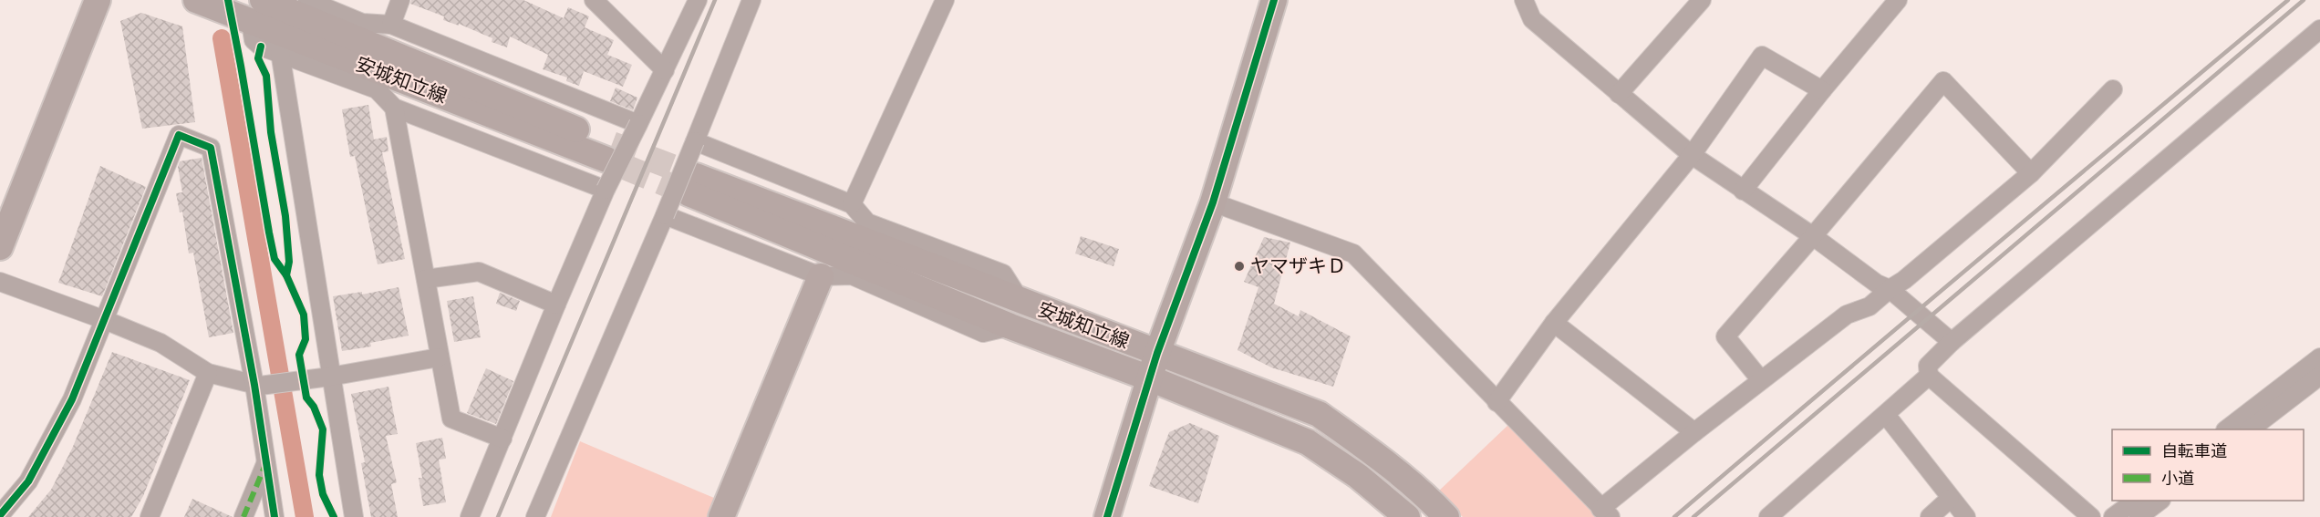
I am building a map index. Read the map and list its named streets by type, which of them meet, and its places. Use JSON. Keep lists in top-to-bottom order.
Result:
{
  "streets": {
    "main road": ["安城知立線"]
  },
  "places": ["ヤマザキＤ"],
  "legend": ["自転車道", "小道"]
}
